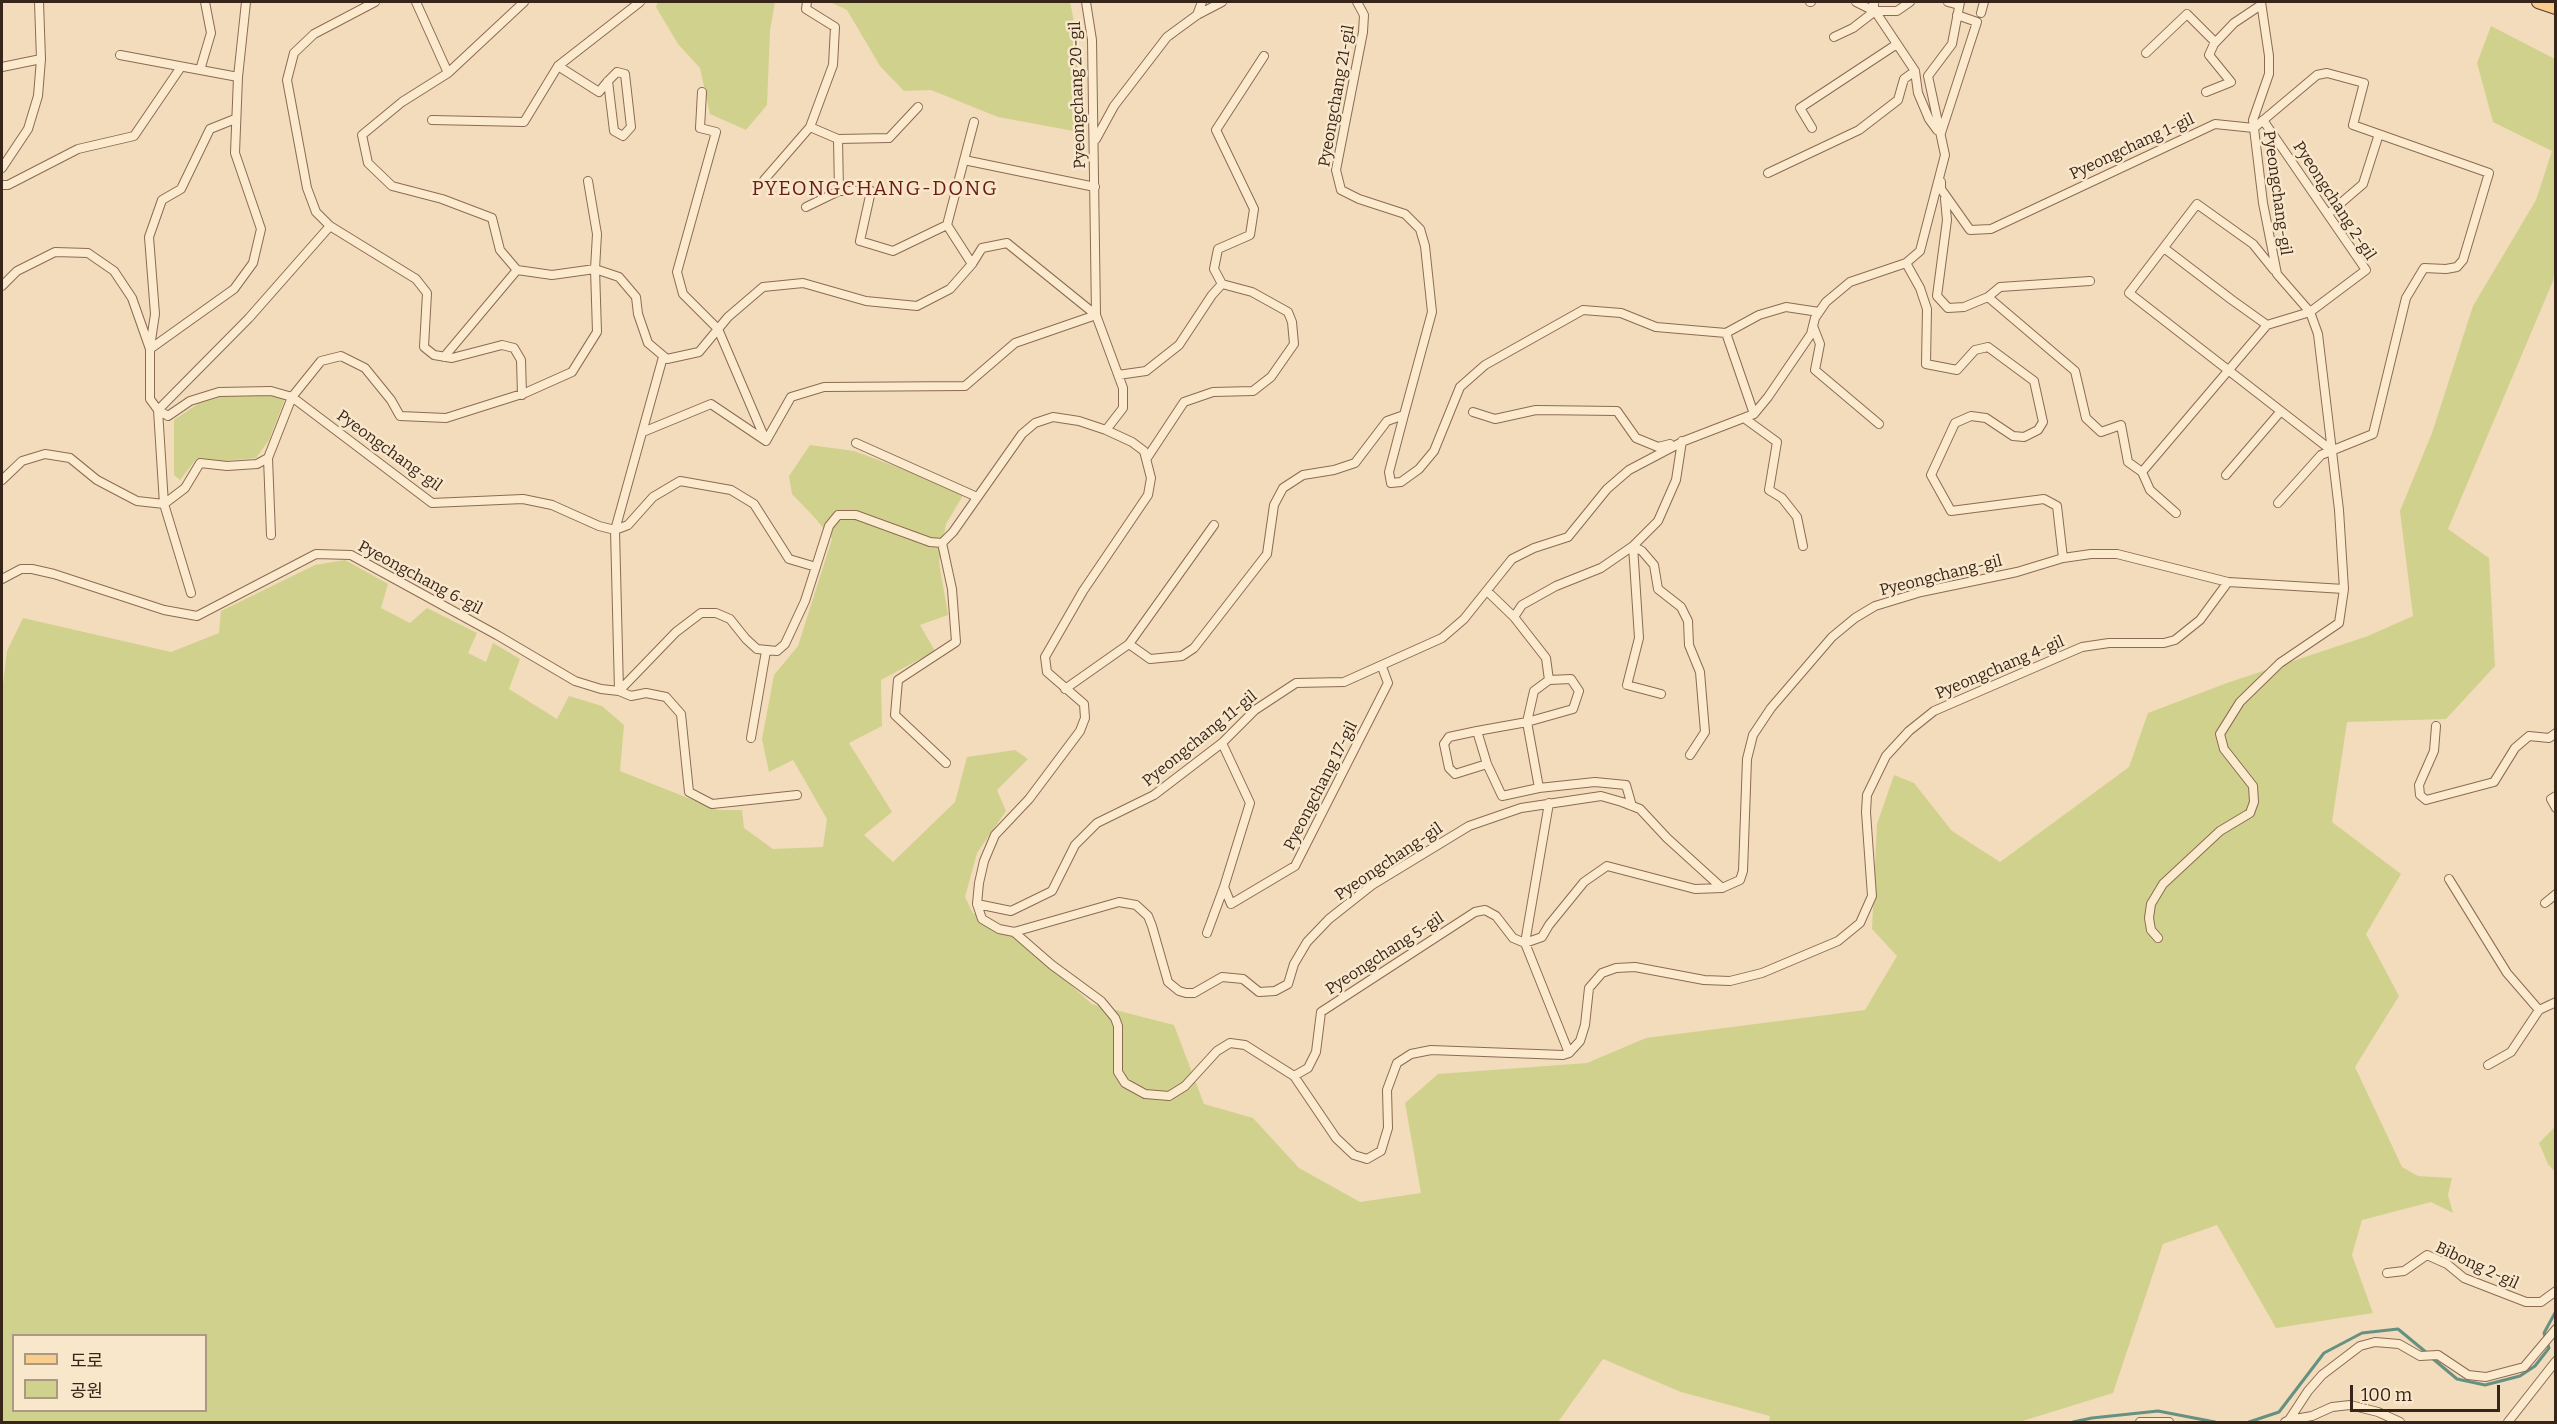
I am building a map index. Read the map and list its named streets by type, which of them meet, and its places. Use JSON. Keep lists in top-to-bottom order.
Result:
{
  "streets": {
    "street": [
      "Pyeongchang 20-gil",
      "Pyeongchang 21-gil",
      "Pyeongchang 1-gil",
      "Pyeongchang-gil",
      "Pyeongchang 2-gil",
      "Pyeongchang 6-gil",
      "Pyeongchang 4-gil",
      "Pyeongchang 11-gil",
      "Pyeongchang 17-gil",
      "Pyeongchang 5-gil",
      "Bibong 2-gil"
    ]
  },
  "crossings": [
    ["Pyeongchang 1-gil", "Pyeongchang-gil"],
    ["Pyeongchang-gil", "Pyeongchang 2-gil"],
    ["Pyeongchang-gil", "Pyeongchang 4-gil"],
    ["Pyeongchang 4-gil", "Pyeongchang 5-gil"],
    ["Pyeongchang 11-gil", "Pyeongchang 17-gil"]
  ],
  "districts": ["PYEONGCHANG-DONG"],
  "legend": ["도로", "공원"],
  "scale_bar": "100 m"
}
